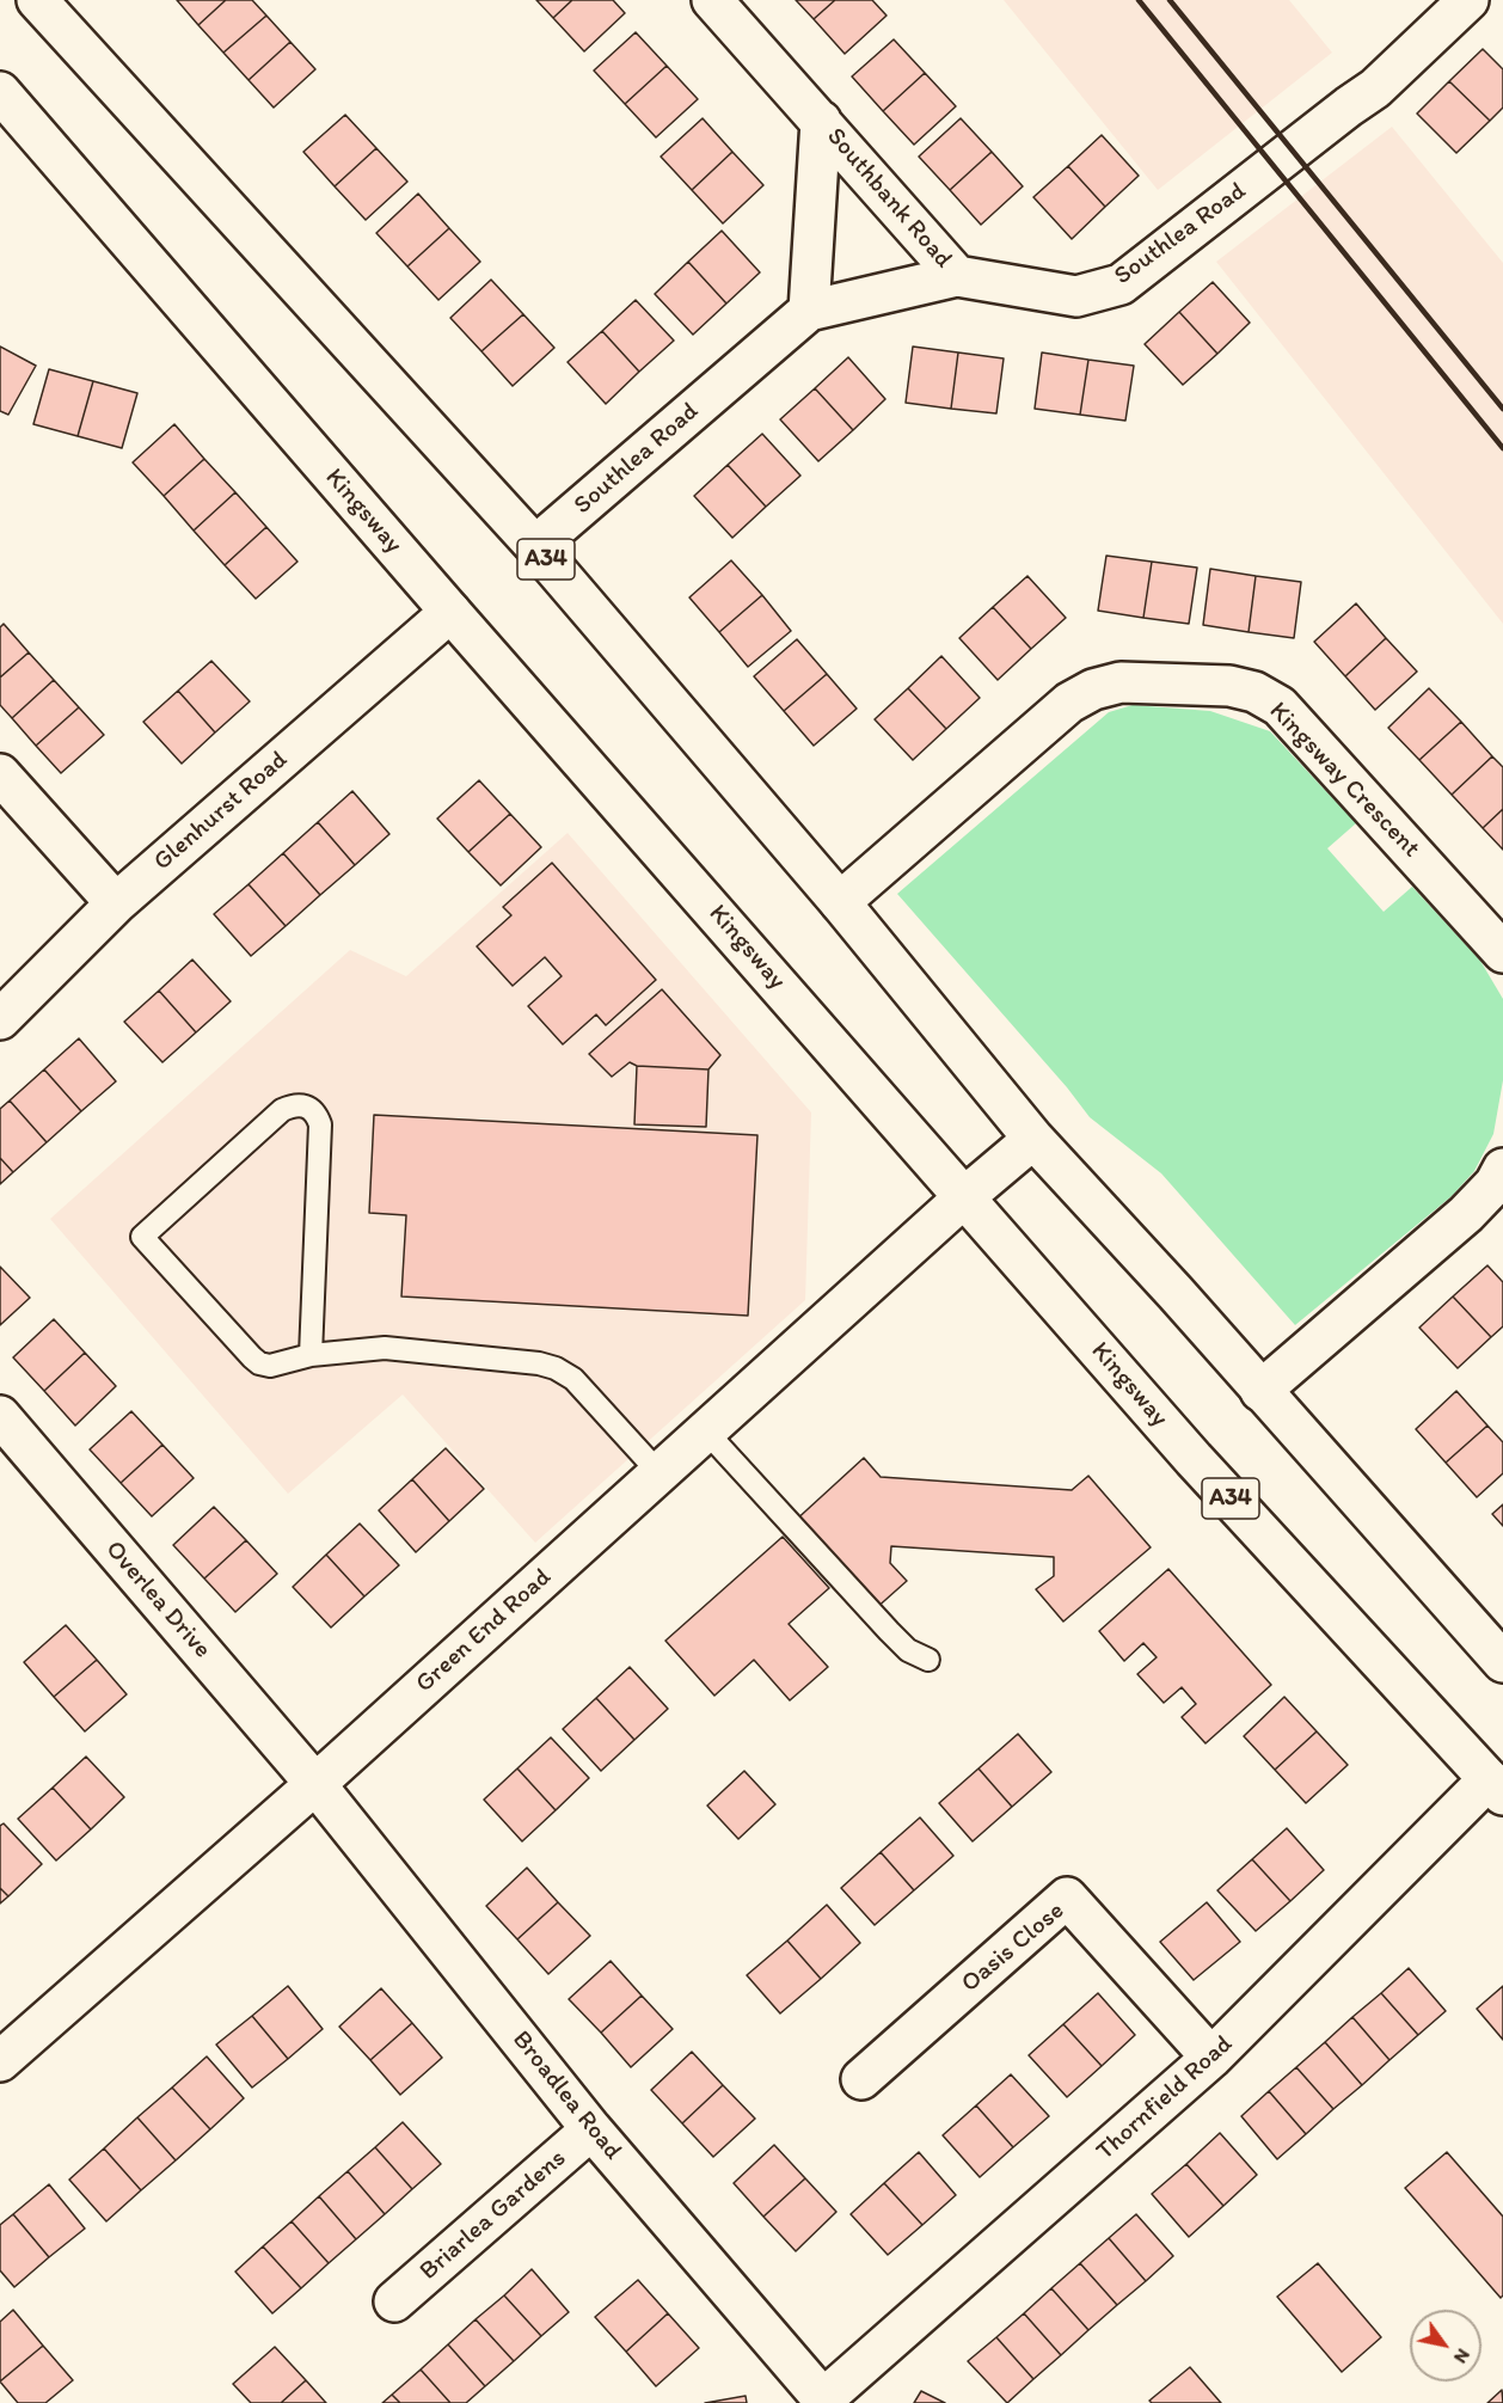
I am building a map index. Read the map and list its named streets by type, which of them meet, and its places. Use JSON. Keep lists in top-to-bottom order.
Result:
{
  "streets": {
    "main road": [
      "Southbank Road",
      "Southlea Road",
      "Kingsway",
      "A34",
      "Kingsway Crescent",
      "Glenhurst Road",
      "Overlea Drive",
      "Green End Road",
      "Oasis Close",
      "Broadlea Road",
      "Thornfield Road",
      "Briarlea Gardens"
    ]
  },
  "crossings": [
    ["Southbank Road", "Southlea Road"],
    ["Southlea Road", "A34"],
    ["Kingsway", "Glenhurst Road"],
    ["Kingsway", "Green End Road"],
    ["Kingsway", "Thornfield Road"],
    ["A34", "Kingsway Crescent"],
    ["A34", "Green End Road"],
    ["Overlea Drive", "Green End Road"],
    ["Overlea Drive", "Broadlea Road"],
    ["Green End Road", "Broadlea Road"],
    ["Oasis Close", "Thornfield Road"],
    ["Broadlea Road", "Thornfield Road"],
    ["Broadlea Road", "Briarlea Gardens"]
  ],
  "north": "bottom right"
}
